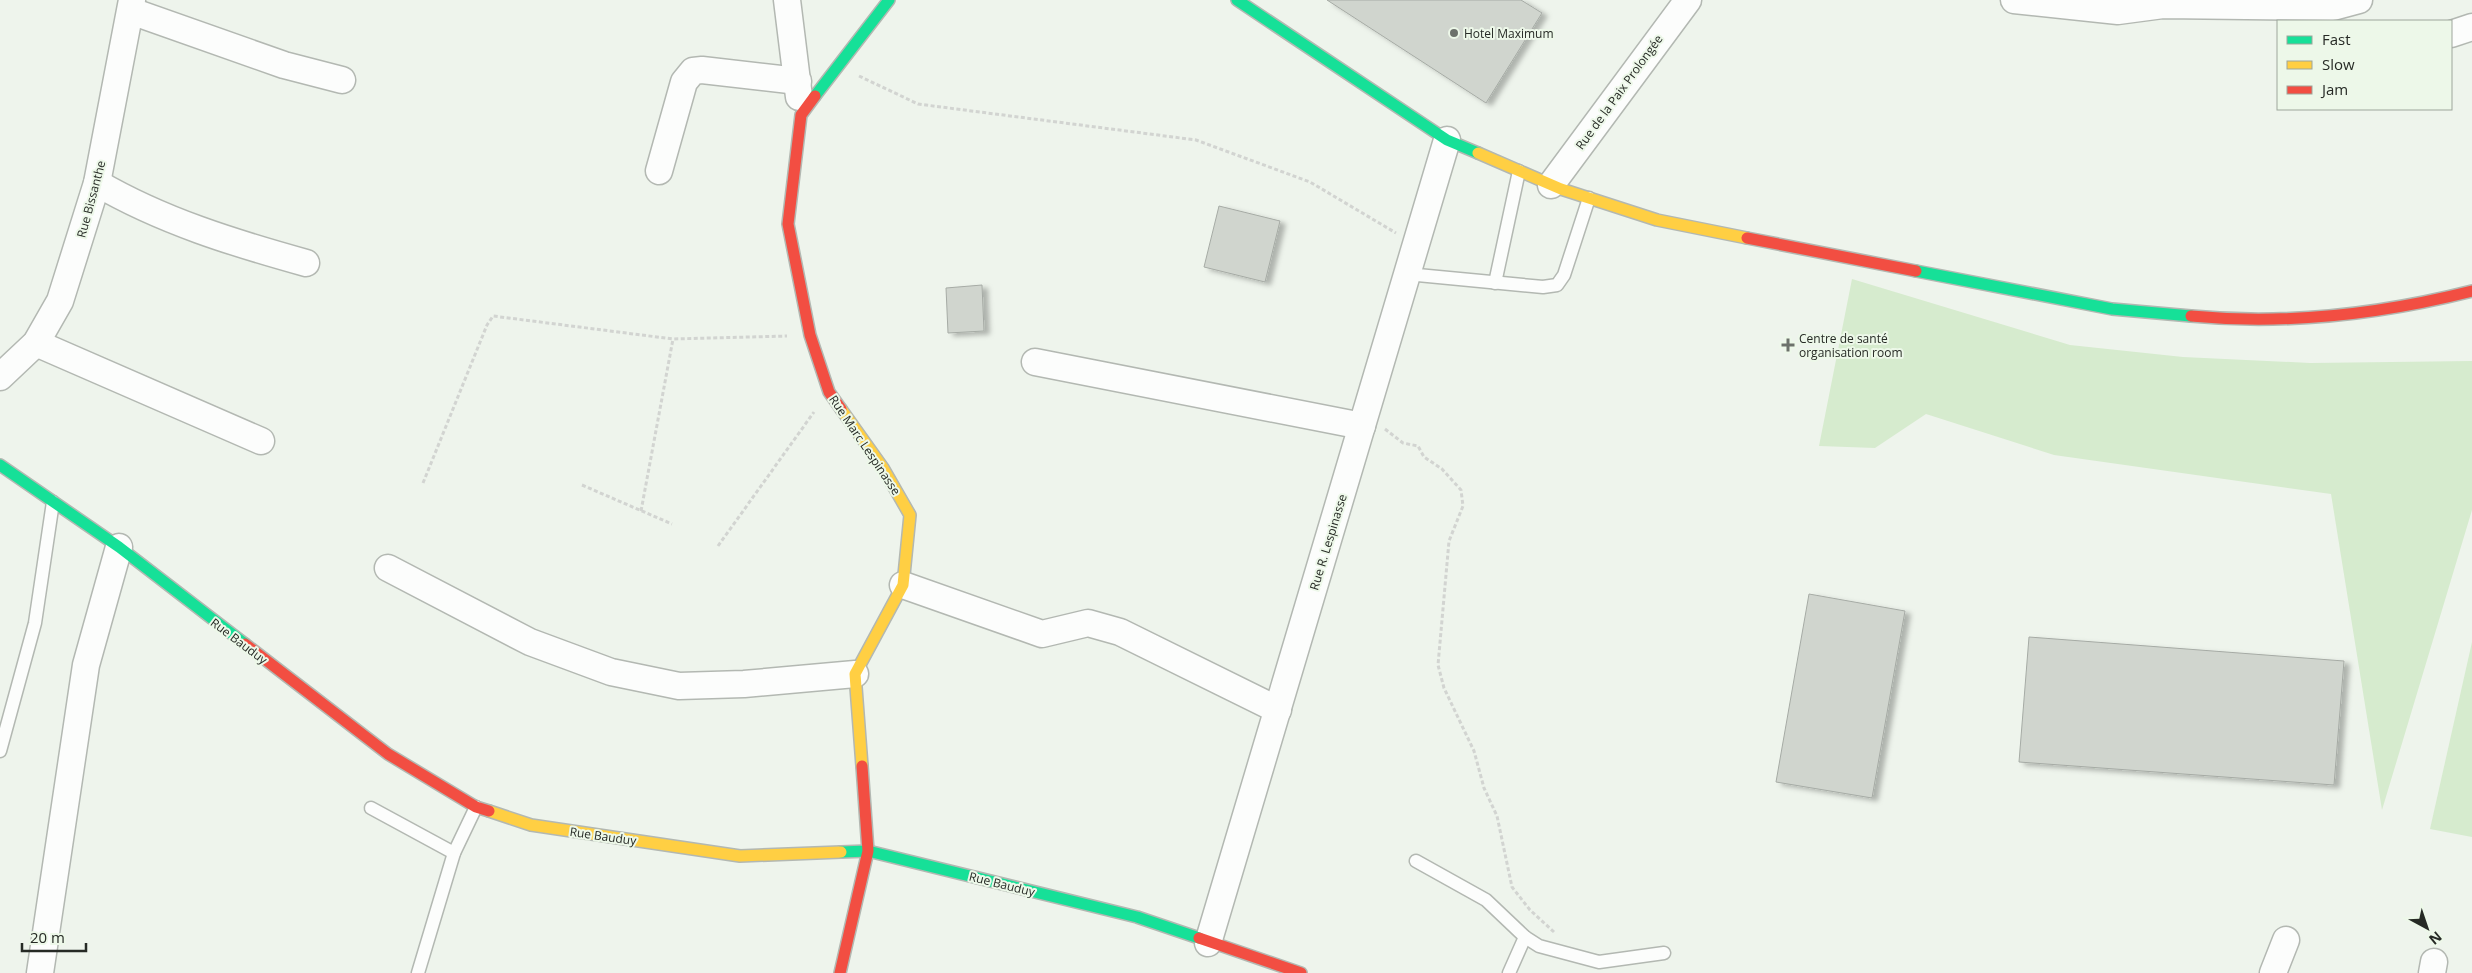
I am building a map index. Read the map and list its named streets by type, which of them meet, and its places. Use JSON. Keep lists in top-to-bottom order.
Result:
{
  "streets": {
    "street": [
      "Rue de la Paix Prolongée",
      "Rue Bissanthe",
      "Rue Marc Lespinasse",
      "Rue R. Lespinasse",
      "Rue Bauduy"
    ]
  },
  "crossings": [
    ["Rue R. Lespinasse", "Rue Bauduy"]
  ],
  "places": {
    "other": ["Hotel Maximum"],
    "health": ["Centre de santé organisation room"]
  },
  "legend": ["Fast", "Slow", "Jam"],
  "scale_bar": "20 m",
  "north": "bottom right"
}
